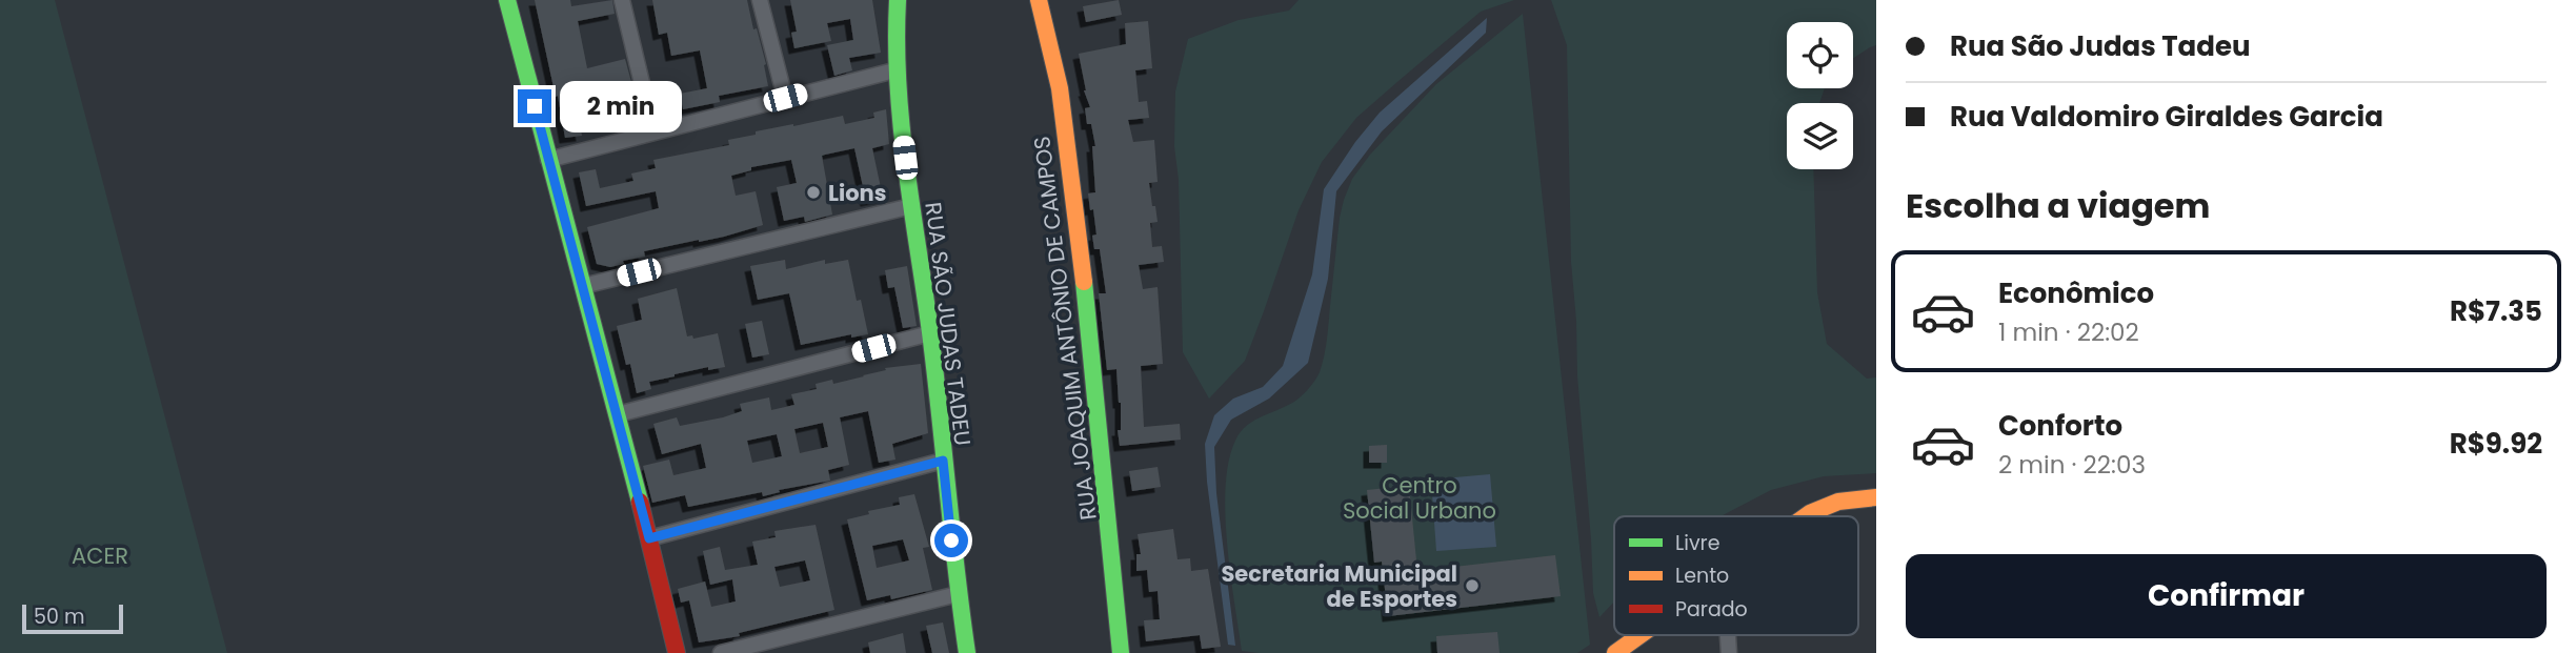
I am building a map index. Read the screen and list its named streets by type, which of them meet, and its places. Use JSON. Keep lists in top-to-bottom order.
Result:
{
  "streets": {
    "street": ["RUA SÃO JUDAS TADEU", "RUA JOAQUIM ANTÔNIO DE CAMPOS"]
  },
  "parks": ["Centro Social Urbano", "ACER"],
  "places": ["Lions", "Secretaria Municipal de Esportes"],
  "legend": ["Livre", "Lento", "Parado"],
  "scale_bar": "50 m",
  "page": {
    "banner": ["Rua São Judas Tadeu", "Rua Valdomiro Giraldes Garcia"],
    "bubble": "2 min",
    "heading": "Escolha a viagem",
    "list": [
      {
        "name": "Econômico",
        "note": "1 min · 22:02",
        "value": "R$7.35"
      },
      {
        "name": "Conforto",
        "note": "2 min · 22:03",
        "value": "R$9.92"
      }
    ],
    "buttons": "Confirmar",
    "scale": "50 m"
  }
}
